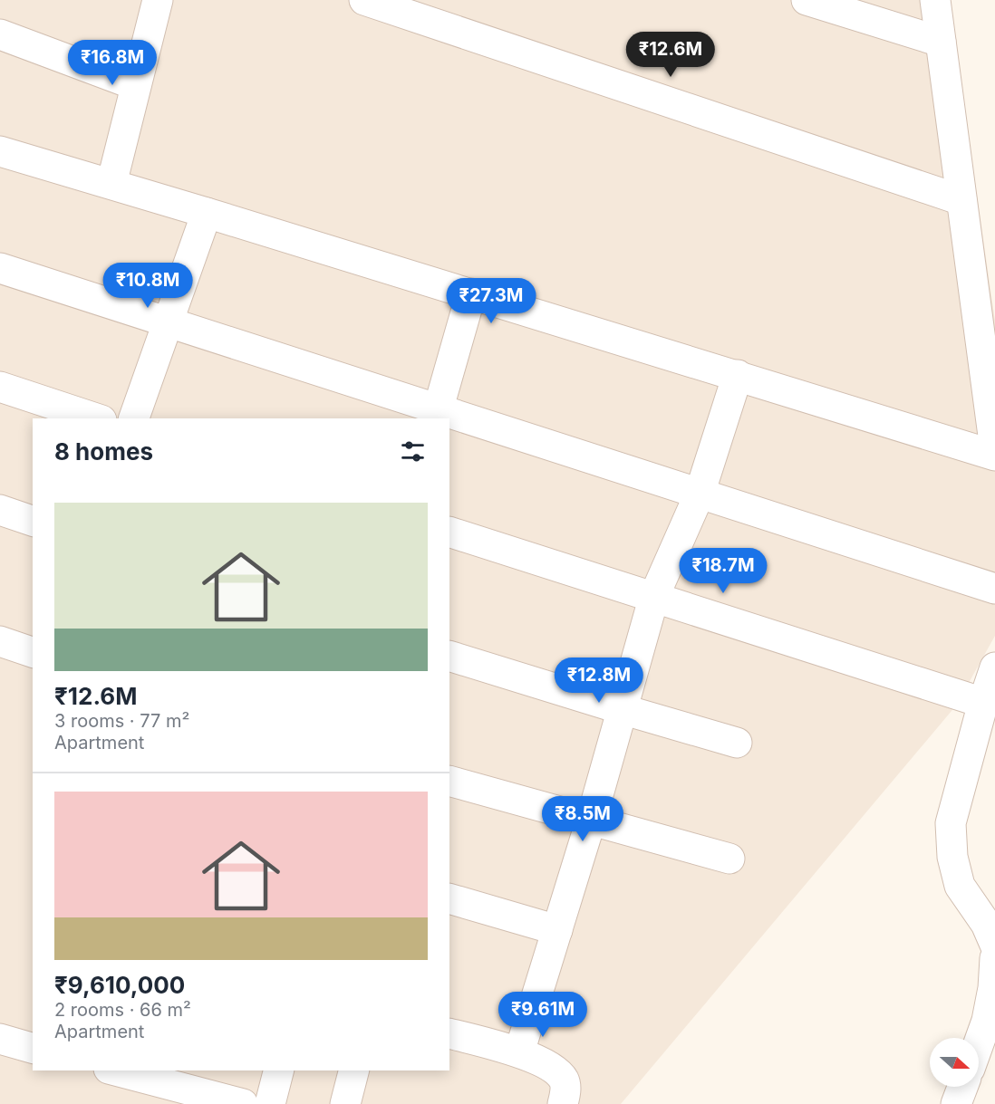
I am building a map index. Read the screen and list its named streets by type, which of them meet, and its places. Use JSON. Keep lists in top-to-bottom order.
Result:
{
  "north": "right",
  "page": {
    "price": [
      "₹12.6M",
      "₹16.8M",
      "₹10.8M",
      "₹27.3M",
      "₹18.7M",
      "₹12.8M",
      "₹8.5M",
      "₹9.61M"
    ],
    "heading": "8 homes",
    "list": [
      {
        "name": "₹12.6M",
        "note": "3 rooms · 77 m² · Apartment"
      },
      {
        "name": "₹9,610,000",
        "note": "2 rooms · 66 m² · Apartment"
      }
    ]
  }
}
